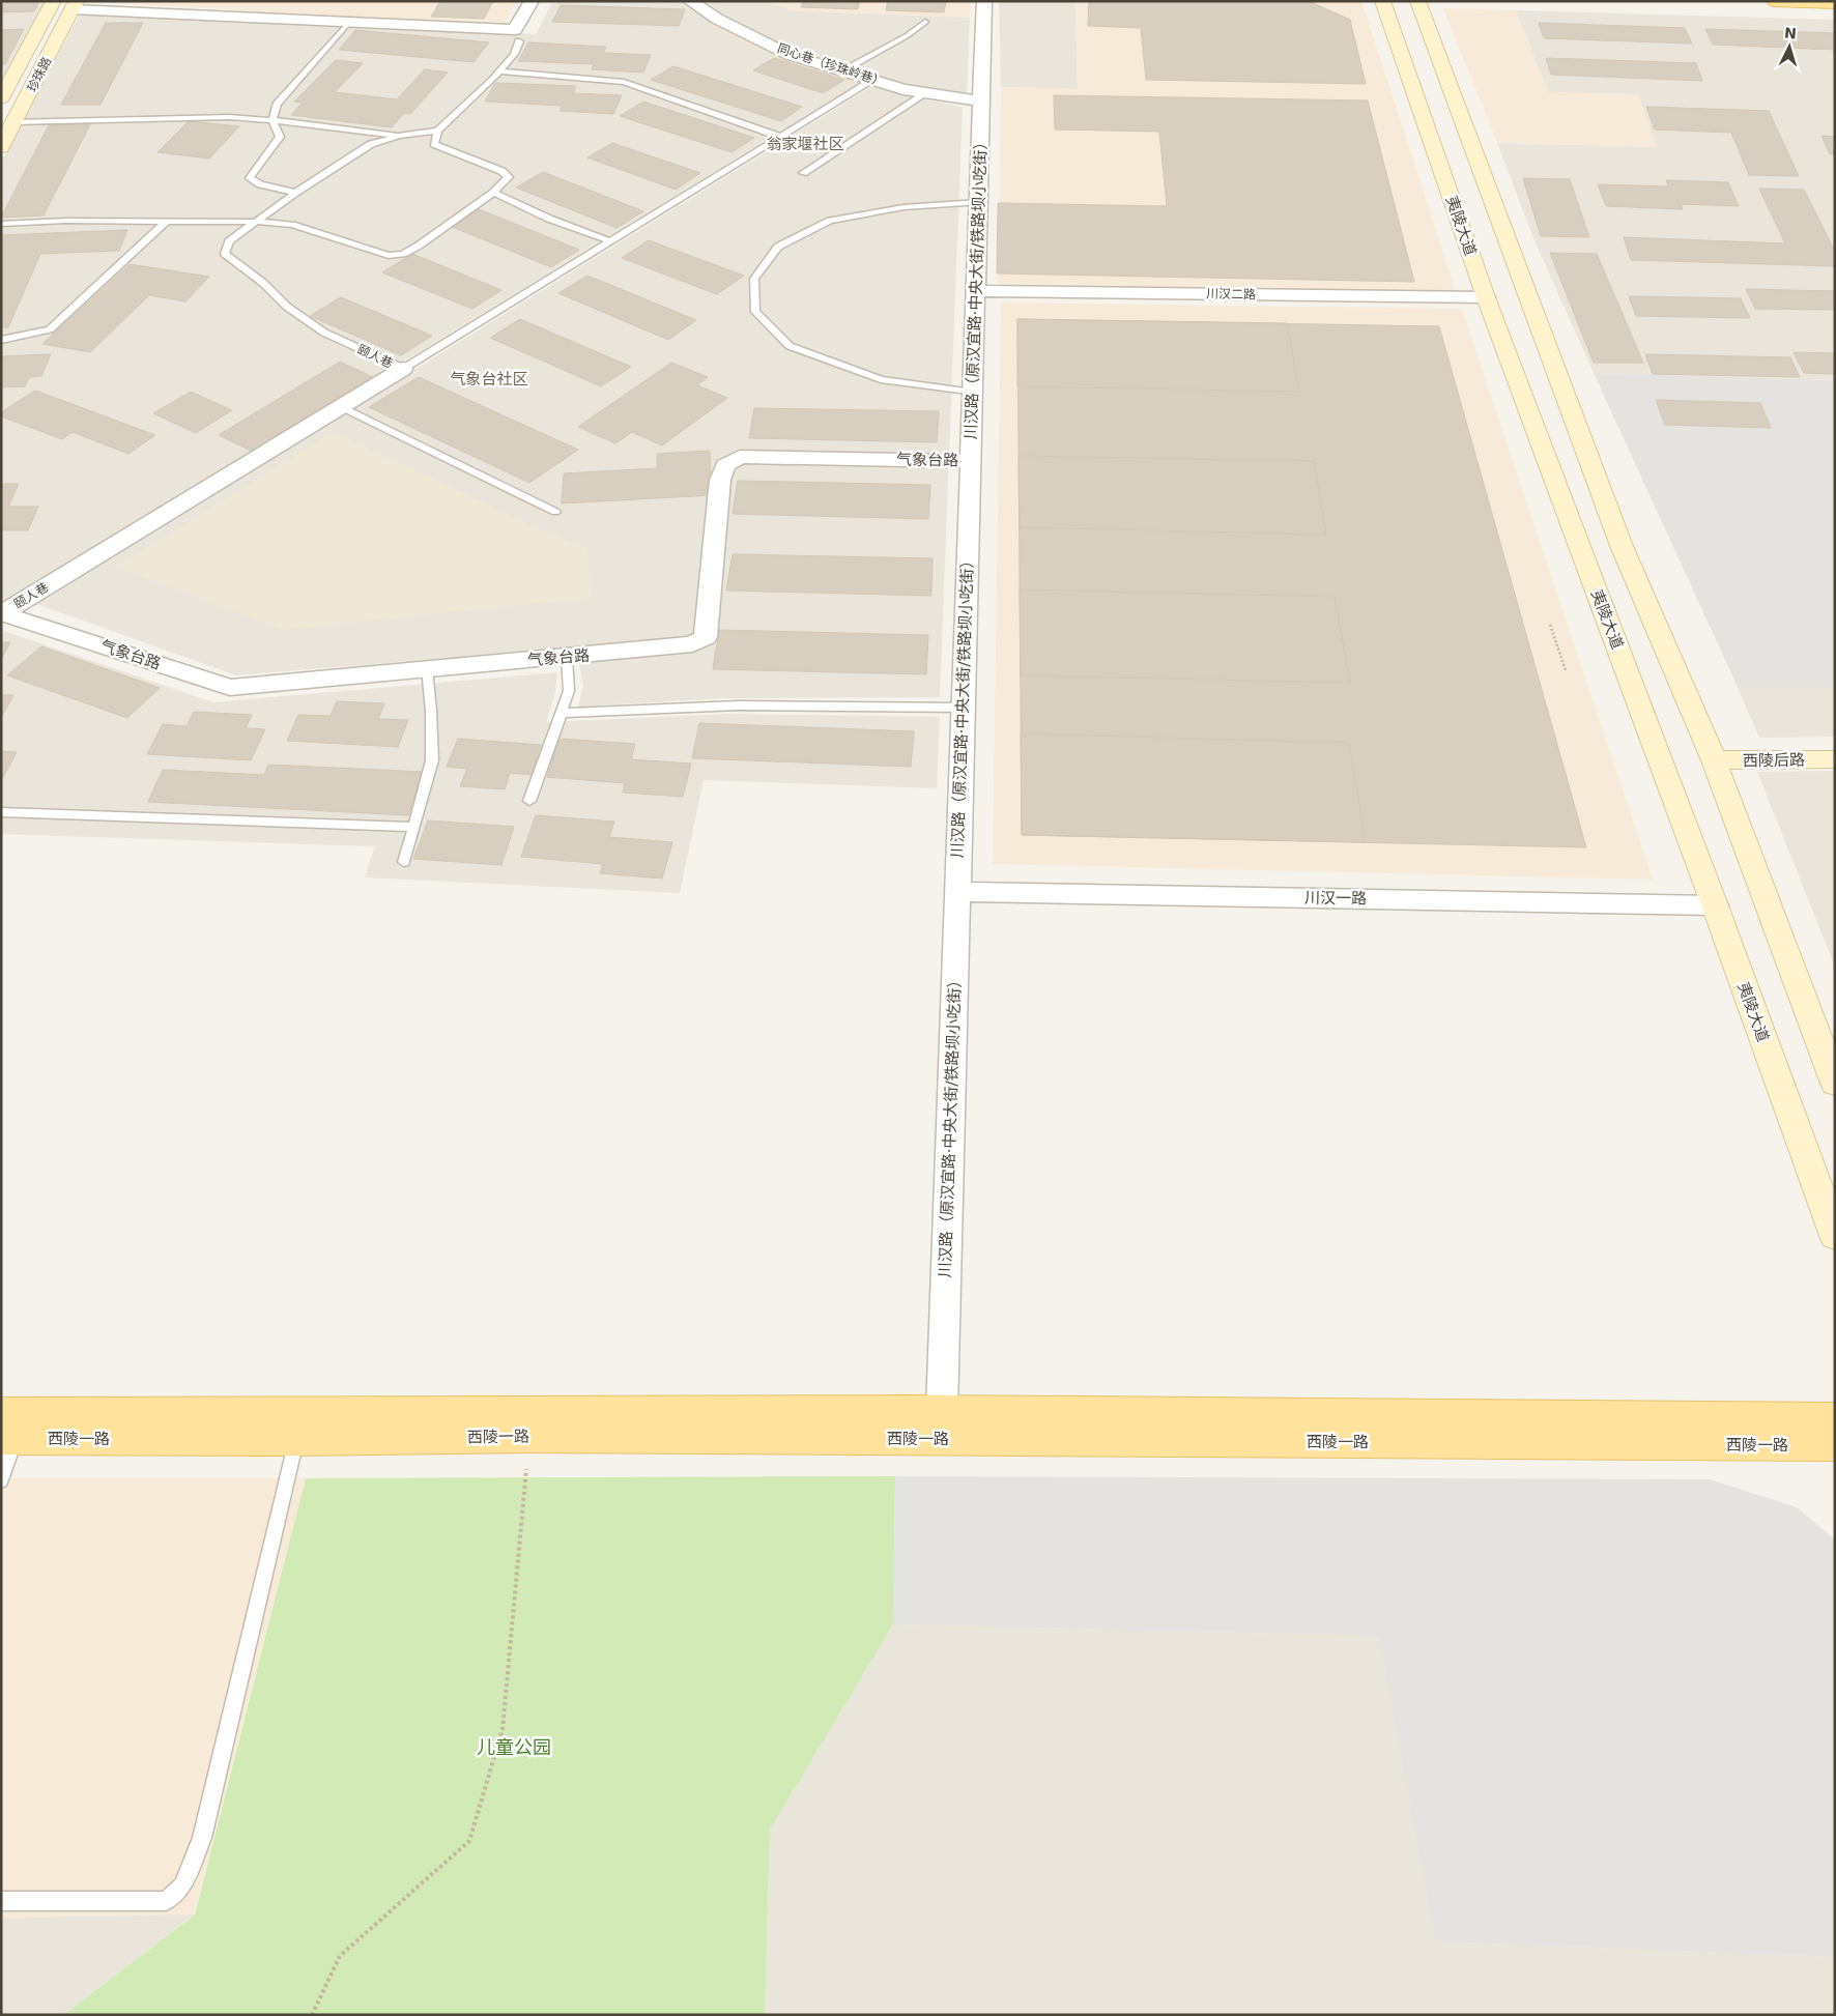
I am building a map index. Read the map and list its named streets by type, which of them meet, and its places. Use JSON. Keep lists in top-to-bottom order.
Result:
{
  "streets": {
    "main road": [
      "珍珠路",
      "夷陵大道",
      "西陵后路",
      "西陵一路"
    ],
    "street": [
      "同心巷（珍珠岭巷）",
      "川汉路（原汉宜路·中央大街/铁路坝小吃街）",
      "川汉二路",
      "颐人巷",
      "气象台路",
      "川汉一路"
    ]
  },
  "crossings": [
    ["同心巷（珍珠岭巷）", "川汉路（原汉宜路·中央大街/铁路坝小吃街）"],
    ["夷陵大道", "川汉二路"],
    ["夷陵大道", "川汉一路"],
    ["川汉路（原汉宜路·中央大街/铁路坝小吃街）", "川汉二路"],
    ["川汉路（原汉宜路·中央大街/铁路坝小吃街）", "气象台路"],
    ["川汉路（原汉宜路·中央大街/铁路坝小吃街）", "川汉一路"],
    ["川汉路（原汉宜路·中央大街/铁路坝小吃街）", "西陵一路"],
    ["颐人巷", "气象台路"]
  ],
  "districts": ["翁家堰社区", "气象台社区"],
  "parks": ["儿童公园"],
  "north": "top"
}
